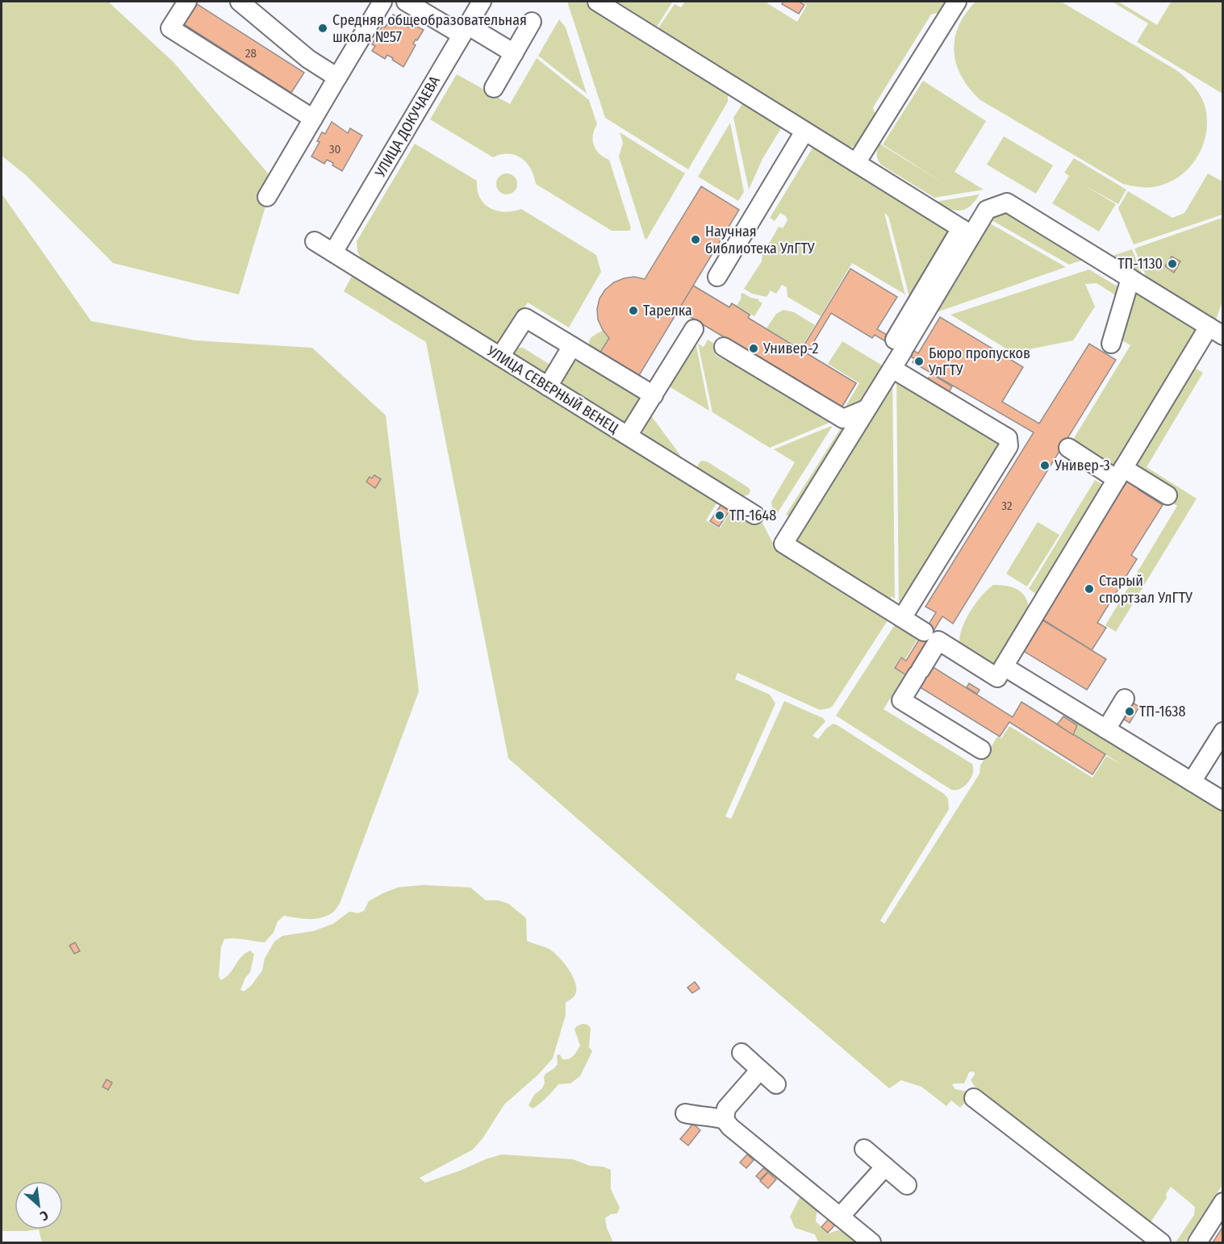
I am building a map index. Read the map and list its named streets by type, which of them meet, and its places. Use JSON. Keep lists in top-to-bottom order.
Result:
{
  "streets": {
    "street": ["УЛИЦА ДОКУЧАЕВА", "УЛИЦА СЕВЕРНЫЙ ВЕНЕЦ"]
  },
  "crossings": [
    ["УЛИЦА ДОКУЧАЕВА", "УЛИЦА СЕВЕРНЫЙ ВЕНЕЦ"]
  ],
  "places": [
    "Средняя общеобразовательная школа №57",
    "Научная библиотека УлГТУ",
    "ТП-1130",
    "Тарелка",
    "Универ-2",
    "Бюро пропусков УлГТУ",
    "Универ-3",
    "ТП-1648",
    "Старый спортзал УлГТУ",
    "ТП-1638"
  ],
  "house_numbers": ["28", "30", "32"],
  "north": "bottom right"
}
